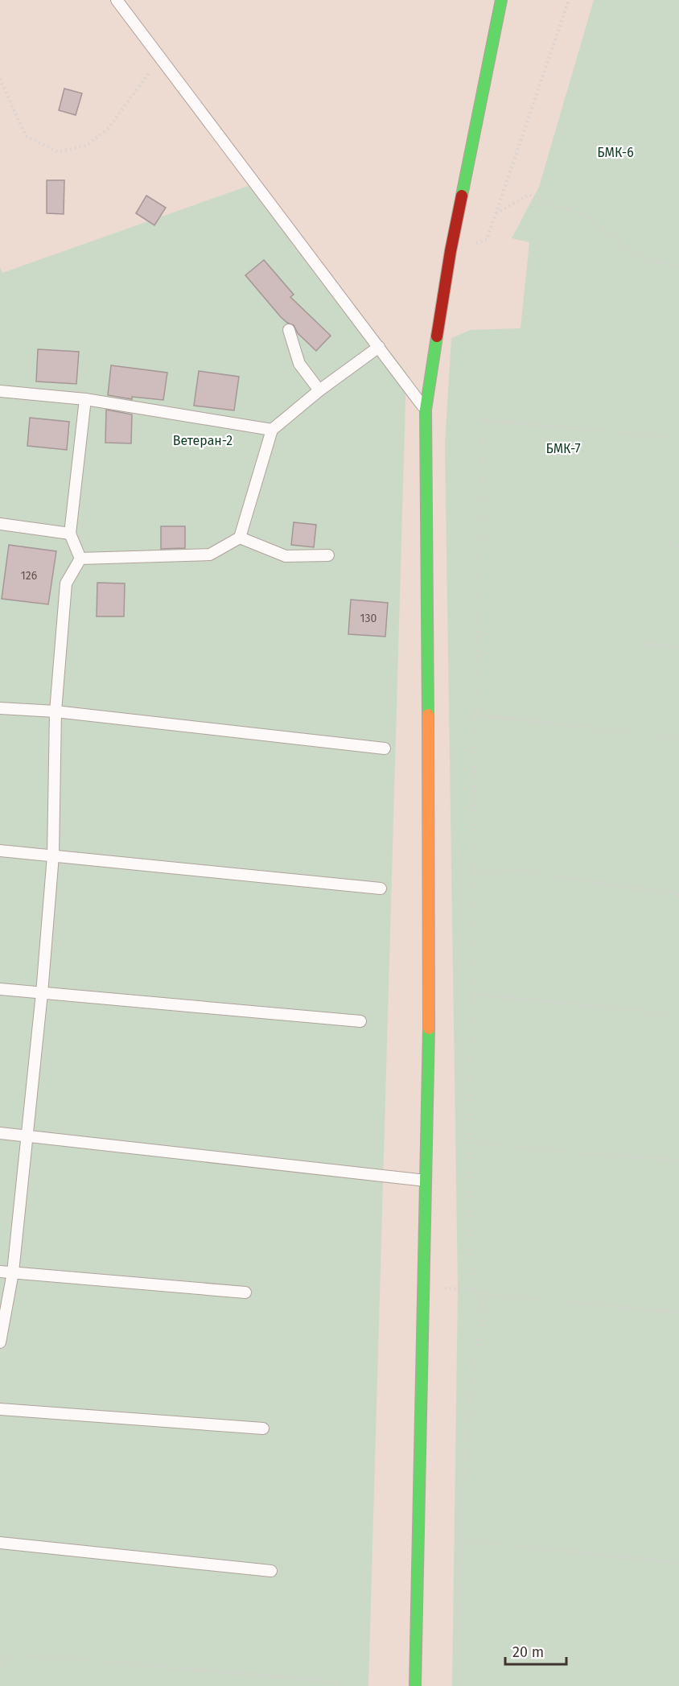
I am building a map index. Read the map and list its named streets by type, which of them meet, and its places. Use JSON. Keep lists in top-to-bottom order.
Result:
{
  "parks": ["БМК-6", "Ветеран-2", "БМК-7"],
  "house_numbers": ["126", "130"],
  "scale_bar": "20 m"
}
